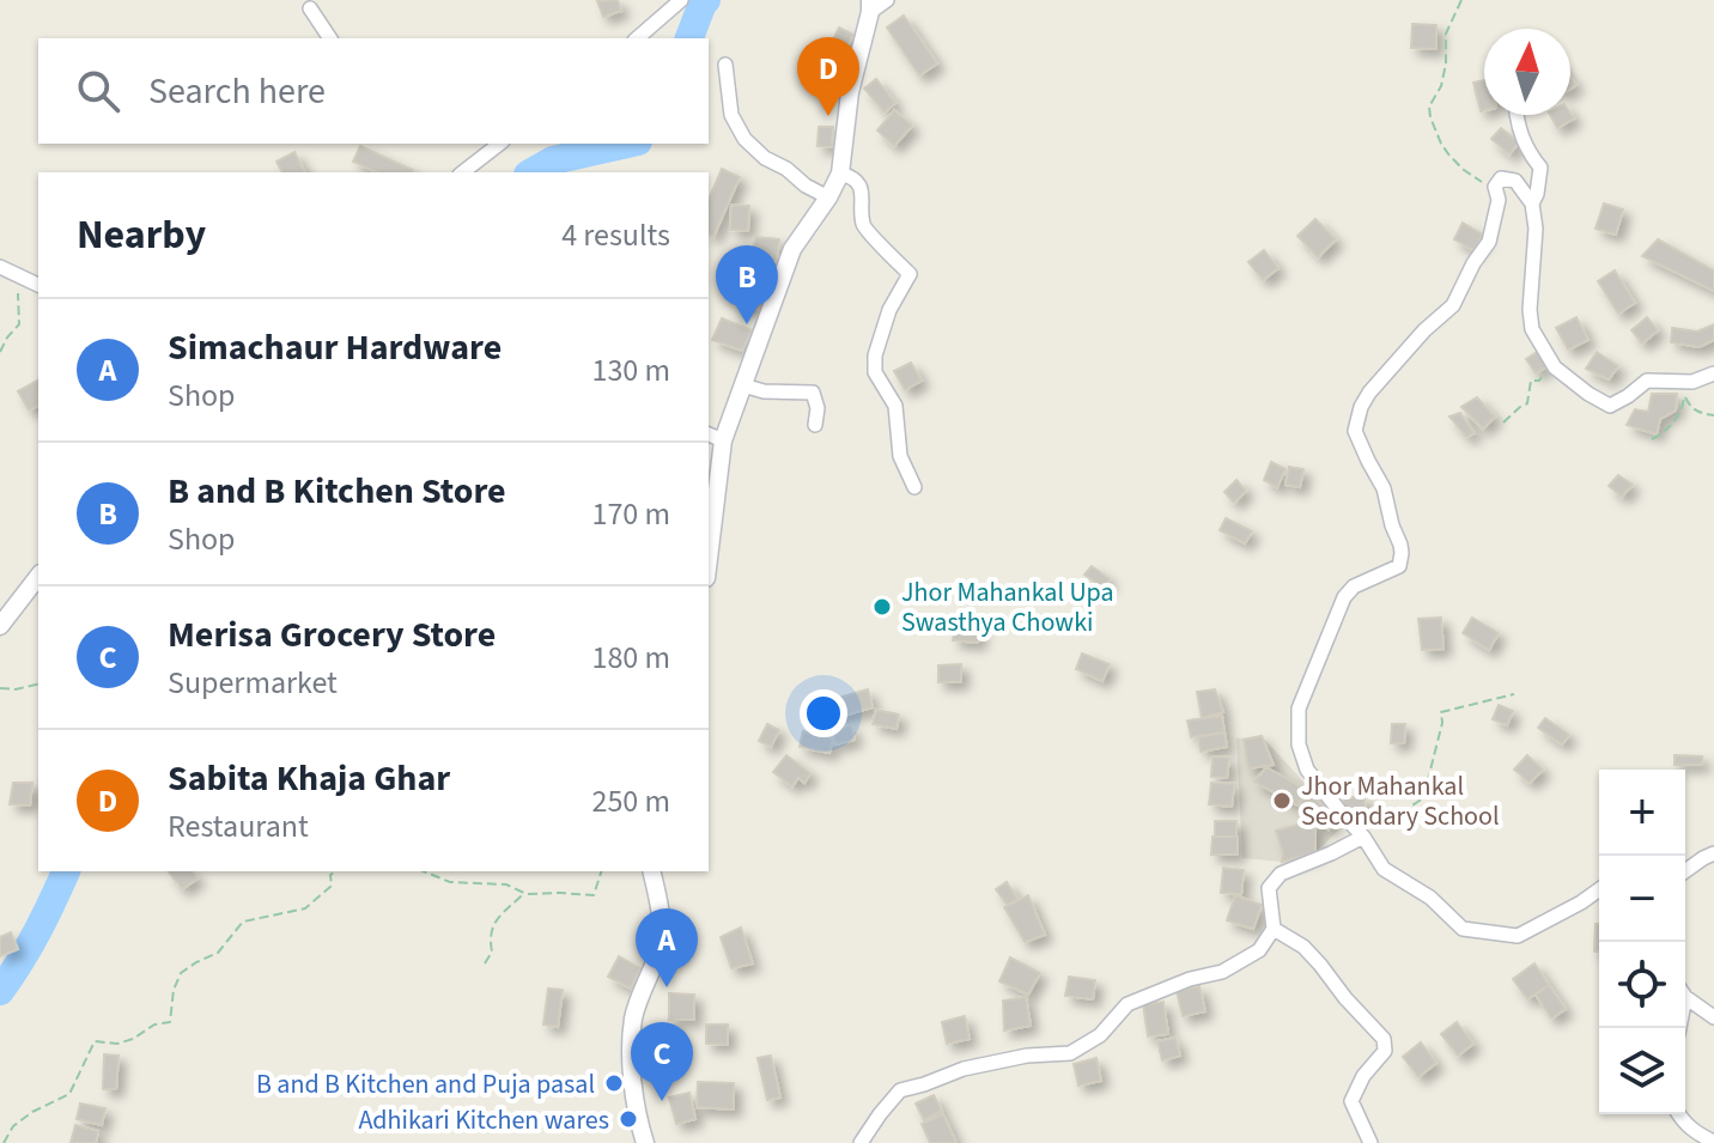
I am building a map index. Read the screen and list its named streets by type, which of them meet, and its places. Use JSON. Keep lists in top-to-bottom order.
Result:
{
  "places": [
    "Jhor Mahankal Upa Swasthya Chowki",
    "Jhor Mahankal Secondary School",
    "B and B Kitchen and Puja pasal",
    "Adhikari Kitchen wares"
  ],
  "north": "top",
  "page": {
    "pins": [
      "D",
      "B",
      "A",
      "C"
    ],
    "search": "Search here",
    "heading": ["Nearby", "4 results"],
    "list": [
      {
        "mark": "A",
        "name": "Simachaur Hardware",
        "note": "Shop",
        "value": "130 m"
      },
      {
        "mark": "B",
        "name": "B and B Kitchen Store",
        "note": "Shop",
        "value": "170 m"
      },
      {
        "mark": "C",
        "name": "Merisa Grocery Store",
        "note": "Supermarket",
        "value": "180 m"
      },
      {
        "mark": "D",
        "name": "Sabita Khaja Ghar",
        "note": "Restaurant",
        "value": "250 m"
      }
    ],
    "map_buttons": ["+", "−"]
  }
}
